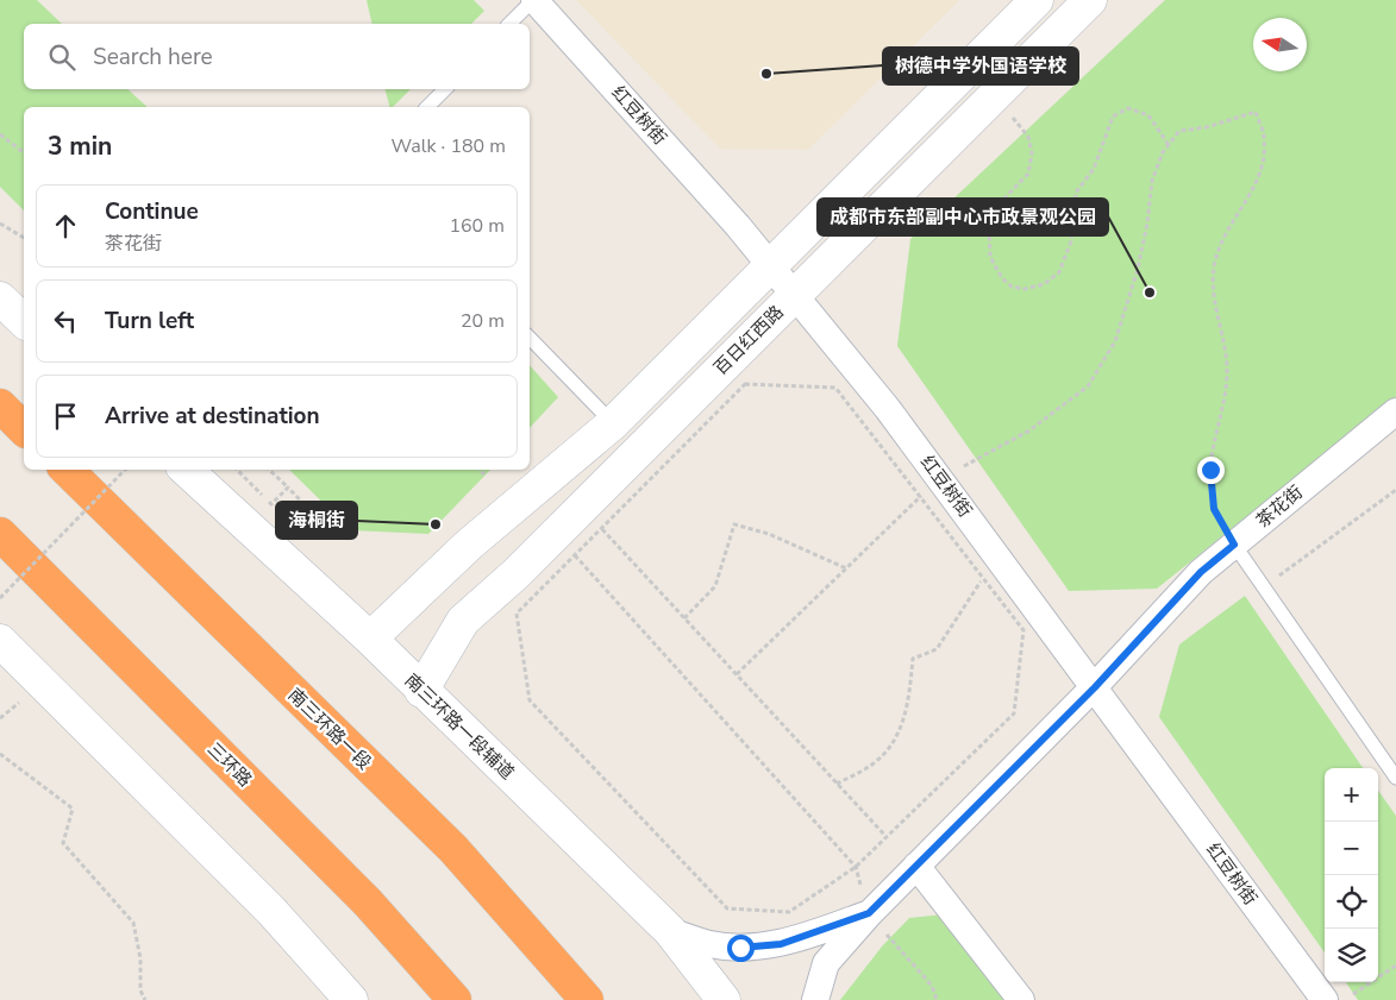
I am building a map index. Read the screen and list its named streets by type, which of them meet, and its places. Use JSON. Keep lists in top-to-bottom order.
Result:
{
  "streets": {
    "highway": ["南三环路一段", "三环路"],
    "street": [
      "红豆树街",
      "百日红西路",
      "茶花街",
      "南三环路一段辅道"
    ]
  },
  "crossings": [
    ["红豆树街", "百日红西路"],
    ["红豆树街", "茶花街"],
    ["百日红西路", "南三环路一段辅道"],
    ["茶花街", "南三环路一段辅道"]
  ],
  "places": ["树德中学外国语学校", "成都市东部副中心市政景观公园", "海桐街"],
  "north": "left",
  "page": {
    "search": "Search here",
    "heading": ["3 min", "Walk · 180 m"],
    "list": [
      ["Continue", "茶花街", "160 m"],
      ["Turn left", "20 m"],
      "Arrive at destination"
    ],
    "map_buttons": ["+", "−"]
  }
}
